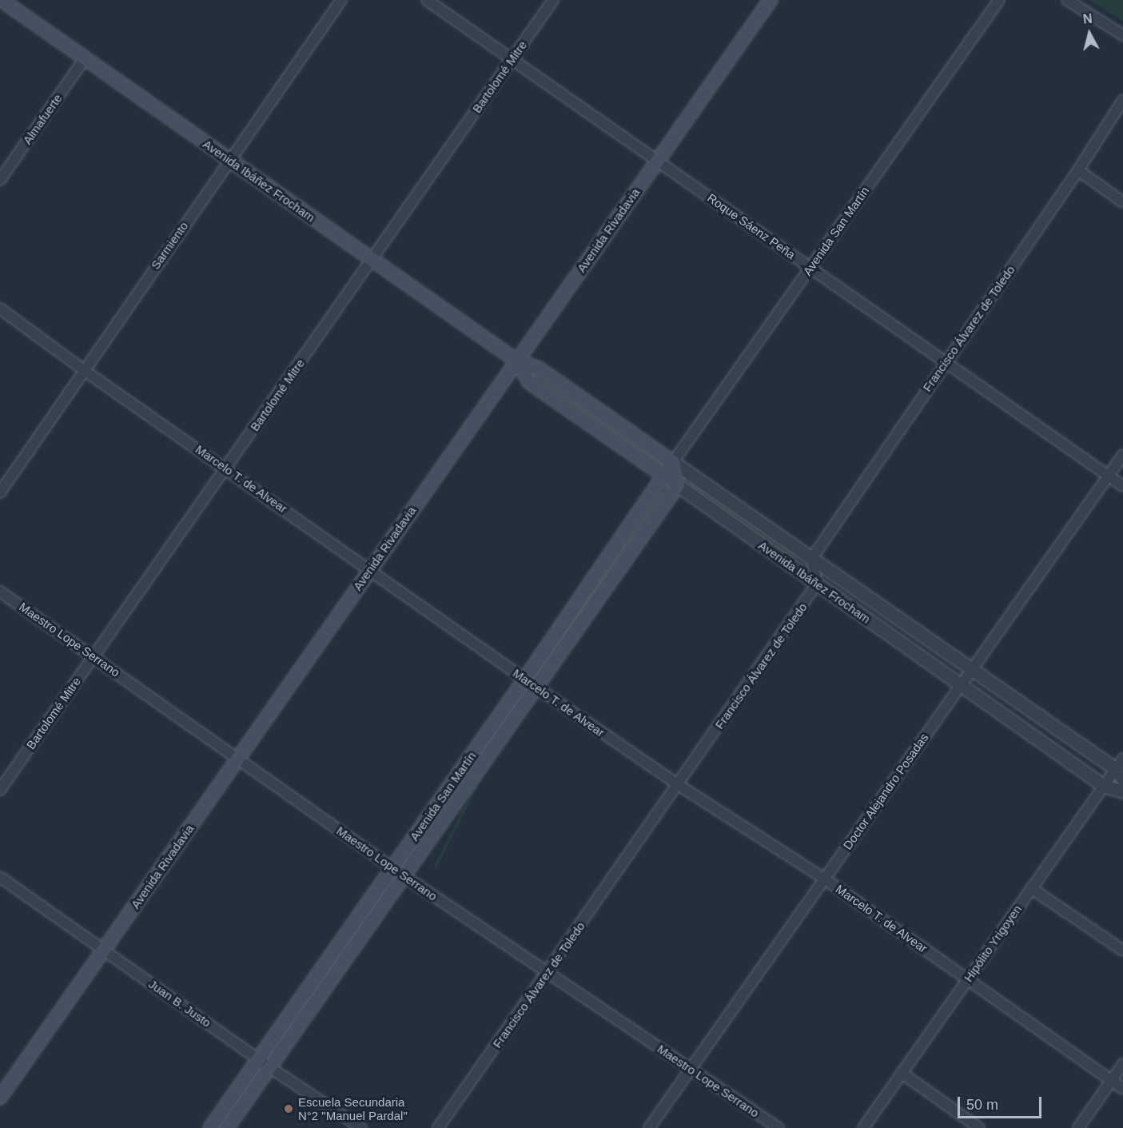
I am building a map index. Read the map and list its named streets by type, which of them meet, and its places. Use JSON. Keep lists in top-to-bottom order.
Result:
{
  "streets": {
    "main road": ["Avenida Ibáñez Frocham", "Avenida Rivadavia", "Avenida San Martín"],
    "street": [
      "Bartolomé Mitre",
      "Almafuerte",
      "Roque Sáenz Peña",
      "Sarmiento",
      "Francisco Álvarez de Toledo",
      "Marcelo T. de Alvear",
      "Maestro Lope Serrano",
      "Doctor Alejandro Posadas",
      "Hipólito Yrigoyen",
      "Juan B. Justo"
    ]
  },
  "crossings": [
    ["Bartolomé Mitre", "Avenida Ibáñez Frocham"],
    ["Bartolomé Mitre", "Roque Sáenz Peña"],
    ["Bartolomé Mitre", "Marcelo T. de Alvear"],
    ["Bartolomé Mitre", "Maestro Lope Serrano"],
    ["Almafuerte", "Avenida Ibáñez Frocham"],
    ["Avenida Ibáñez Frocham", "Avenida Rivadavia"],
    ["Avenida Ibáñez Frocham", "Avenida San Martín"],
    ["Avenida Ibáñez Frocham", "Sarmiento"],
    ["Avenida Ibáñez Frocham", "Francisco Álvarez de Toledo"],
    ["Avenida Ibáñez Frocham", "Doctor Alejandro Posadas"],
    ["Avenida Ibáñez Frocham", "Hipólito Yrigoyen"],
    ["Roque Sáenz Peña", "Avenida Rivadavia"],
    ["Roque Sáenz Peña", "Avenida San Martín"],
    ["Roque Sáenz Peña", "Francisco Álvarez de Toledo"],
    ["Roque Sáenz Peña", "Doctor Alejandro Posadas"],
    ["Avenida Rivadavia", "Marcelo T. de Alvear"],
    ["Avenida Rivadavia", "Maestro Lope Serrano"],
    ["Avenida Rivadavia", "Juan B. Justo"],
    ["Avenida San Martín", "Marcelo T. de Alvear"],
    ["Avenida San Martín", "Maestro Lope Serrano"],
    ["Avenida San Martín", "Juan B. Justo"],
    ["Sarmiento", "Marcelo T. de Alvear"],
    ["Francisco Álvarez de Toledo", "Marcelo T. de Alvear"],
    ["Francisco Álvarez de Toledo", "Maestro Lope Serrano"],
    ["Marcelo T. de Alvear", "Doctor Alejandro Posadas"],
    ["Marcelo T. de Alvear", "Hipólito Yrigoyen"],
    ["Maestro Lope Serrano", "Doctor Alejandro Posadas"]
  ],
  "places": ["Escuela Secundaria N°2 \"Manuel Pardal\""],
  "scale_bar": "50 m",
  "north": "top"
}
